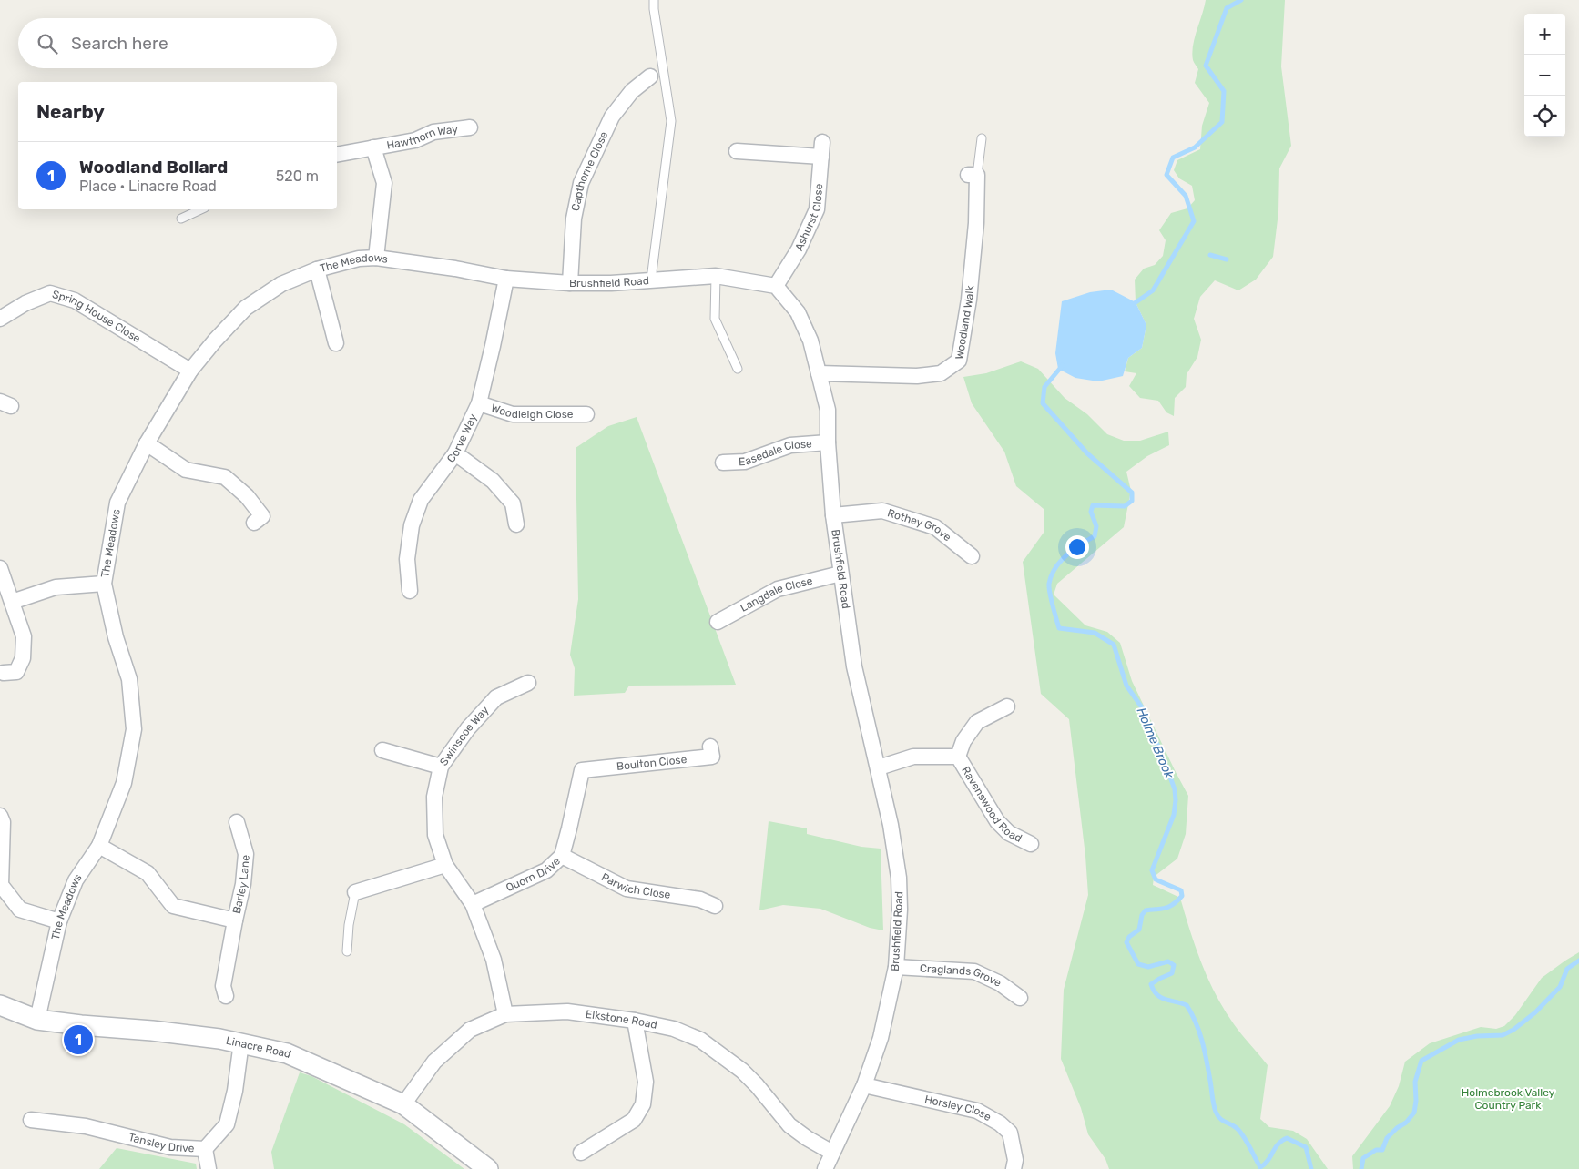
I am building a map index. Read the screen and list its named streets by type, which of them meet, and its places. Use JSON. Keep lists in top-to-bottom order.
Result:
{
  "streets": {
    "street": [
      "Hawthorn Way",
      "Capthorne Close",
      "Ashurst Close",
      "The Meadows",
      "Brushfield Road",
      "Spring House Close",
      "Woodland Walk",
      "Woodleigh Close",
      "Corve Way",
      "Easedale Close",
      "Rothey Grove",
      "Langdale Close",
      "Swinscoe Way",
      "Boulton Close",
      "Ravenswood Road",
      "Quorn Drive",
      "Barley Lane",
      "Parwich Close",
      "Craglands Grove",
      "Elkstone Road",
      "Linacre Road",
      "Horsley Close",
      "Tansley Drive"
    ]
  },
  "crossings": [
    ["Hawthorn Way", "The Meadows"],
    ["Capthorne Close", "Brushfield Road"],
    ["Ashurst Close", "Brushfield Road"],
    ["The Meadows", "Brushfield Road"],
    ["The Meadows", "Spring House Close"],
    ["The Meadows", "Barley Lane"],
    ["The Meadows", "Linacre Road"],
    ["Brushfield Road", "Woodland Walk"],
    ["Brushfield Road", "Corve Way"],
    ["Brushfield Road", "Easedale Close"],
    ["Brushfield Road", "Rothey Grove"],
    ["Brushfield Road", "Langdale Close"],
    ["Brushfield Road", "Ravenswood Road"],
    ["Brushfield Road", "Craglands Grove"],
    ["Brushfield Road", "Elkstone Road"],
    ["Brushfield Road", "Horsley Close"],
    ["Woodleigh Close", "Corve Way"],
    ["Swinscoe Way", "Quorn Drive"],
    ["Swinscoe Way", "Elkstone Road"],
    ["Boulton Close", "Quorn Drive"],
    ["Quorn Drive", "Parwich Close"],
    ["Elkstone Road", "Linacre Road"],
    ["Linacre Road", "Tansley Drive"]
  ],
  "water": ["Holme Brook"],
  "parks": ["Holmebrook Valley Country Park"],
  "page": {
    "map_buttons": ["+", "−"],
    "search": "Search here",
    "heading": "Nearby",
    "list": [
      {
        "mark": "1",
        "name": "Woodland Bollard",
        "note": "Place · Linacre Road",
        "value": "520 m"
      }
    ],
    "pins": "1"
  }
}
